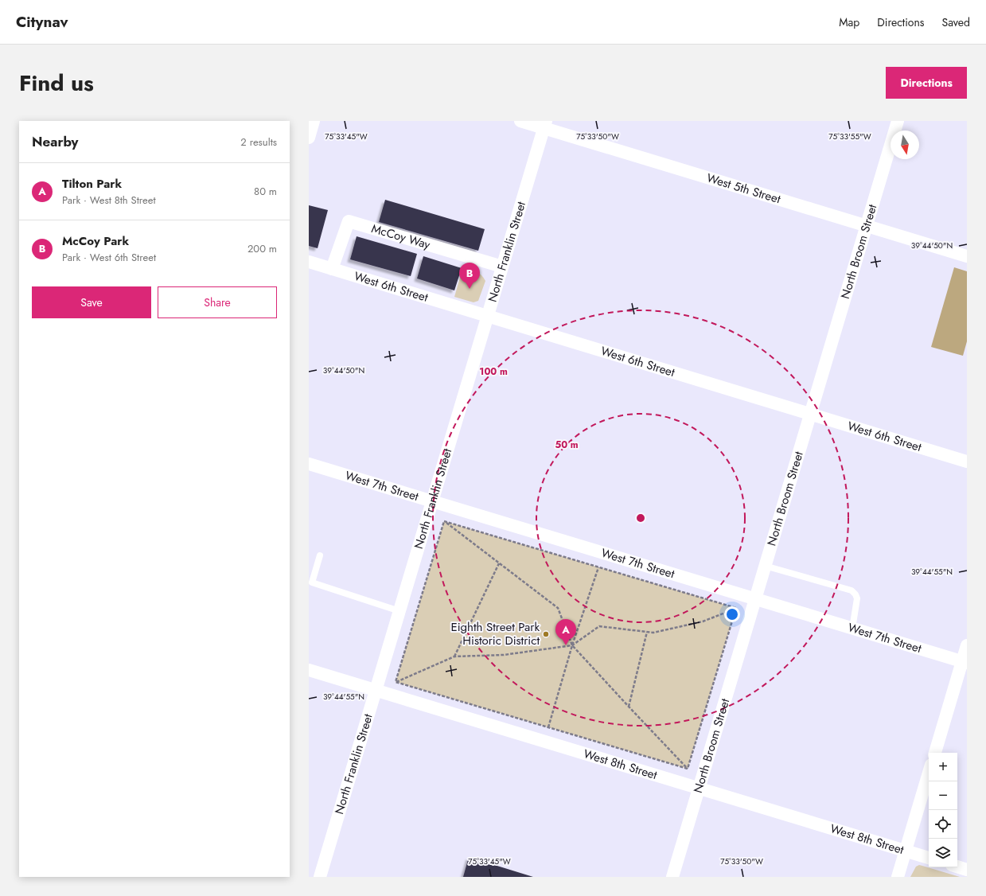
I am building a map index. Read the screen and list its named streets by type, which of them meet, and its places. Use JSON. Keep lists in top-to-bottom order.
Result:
{
  "streets": {
    "street": [
      "West 5th Street",
      "McCoy Way",
      "North Broom Street",
      "North Franklin Street",
      "West 6th Street",
      "West 7th Street",
      "West 8th Street"
    ]
  },
  "crossings": [
    ["West 5th Street", "North Broom Street"],
    ["West 5th Street", "North Franklin Street"],
    ["McCoy Way", "North Franklin Street"],
    ["McCoy Way", "West 6th Street"],
    ["North Broom Street", "West 6th Street"],
    ["North Broom Street", "West 7th Street"],
    ["North Broom Street", "West 8th Street"],
    ["North Franklin Street", "West 6th Street"],
    ["North Franklin Street", "West 7th Street"],
    ["North Franklin Street", "West 8th Street"]
  ],
  "places": ["Eighth Street Park Historic District"],
  "north": "bottom",
  "page": {
    "header": "Citynav",
    "nav": ["Map", "Directions", "Saved"],
    "title": "Find us",
    "buttons": [
      "Directions",
      ["Save", "Share"]
    ],
    "heading": ["Nearby", "2 results"],
    "list": [
      {
        "mark": "A",
        "name": "Tilton Park",
        "note": "Park · West 8th Street",
        "value": "80 m"
      },
      {
        "mark": "B",
        "name": "McCoy Park",
        "note": "Park · West 6th Street",
        "value": "200 m"
      }
    ],
    "pins": ["B", "A"],
    "map_buttons": ["+", "−"]
  },
  "coordinates": [
    "75°33'45\"W",
    "75°33'50\"W",
    "75°33'55\"W",
    "39°44'50\"N",
    "39°44'55\"N"
  ],
  "rings": ["100 m", "50 m"]
}
